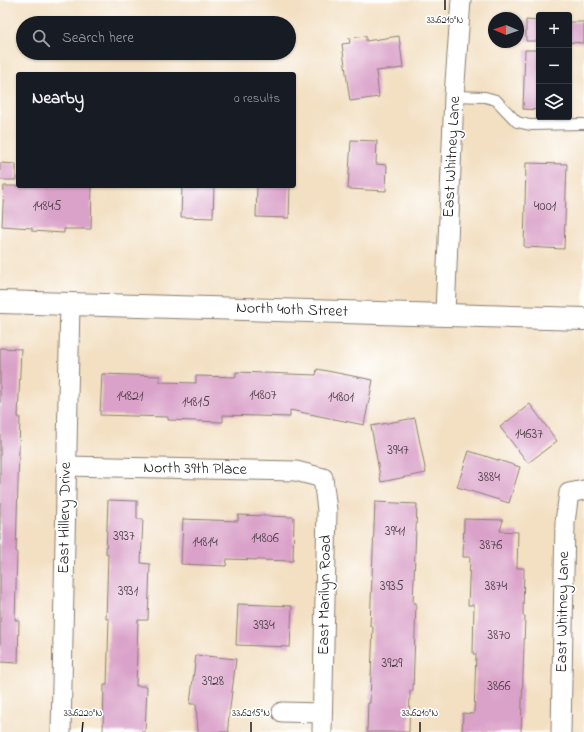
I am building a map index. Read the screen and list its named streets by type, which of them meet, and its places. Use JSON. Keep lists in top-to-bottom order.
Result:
{
  "streets": {
    "main road": ["North 40th Street"],
    "street": [
      "East Whitney Lane",
      "North 39th Place",
      "East Hillery Drive",
      "East Marilyn Road"
    ]
  },
  "crossings": [
    ["East Whitney Lane", "North 40th Street"],
    ["North 40th Street", "East Hillery Drive"],
    ["North 39th Place", "East Hillery Drive"],
    ["North 39th Place", "East Marilyn Road"]
  ],
  "house_numbers": [
    "14845",
    "4001",
    "14807",
    "14821",
    "14801",
    "14815",
    "14637",
    "3947",
    "3884",
    "3941",
    "3937",
    "14806",
    "14814",
    "3876",
    "3935",
    "3874",
    "3931",
    "3934",
    "3870",
    "3929",
    "3928",
    "3866"
  ],
  "north": "left",
  "page": {
    "map_buttons": ["+", "−"],
    "search": "Search here",
    "heading": ["Nearby", "0 results"]
  },
  "coordinates": ["33.6210°N", "33.6220°N", "33.6215°N"]
}
